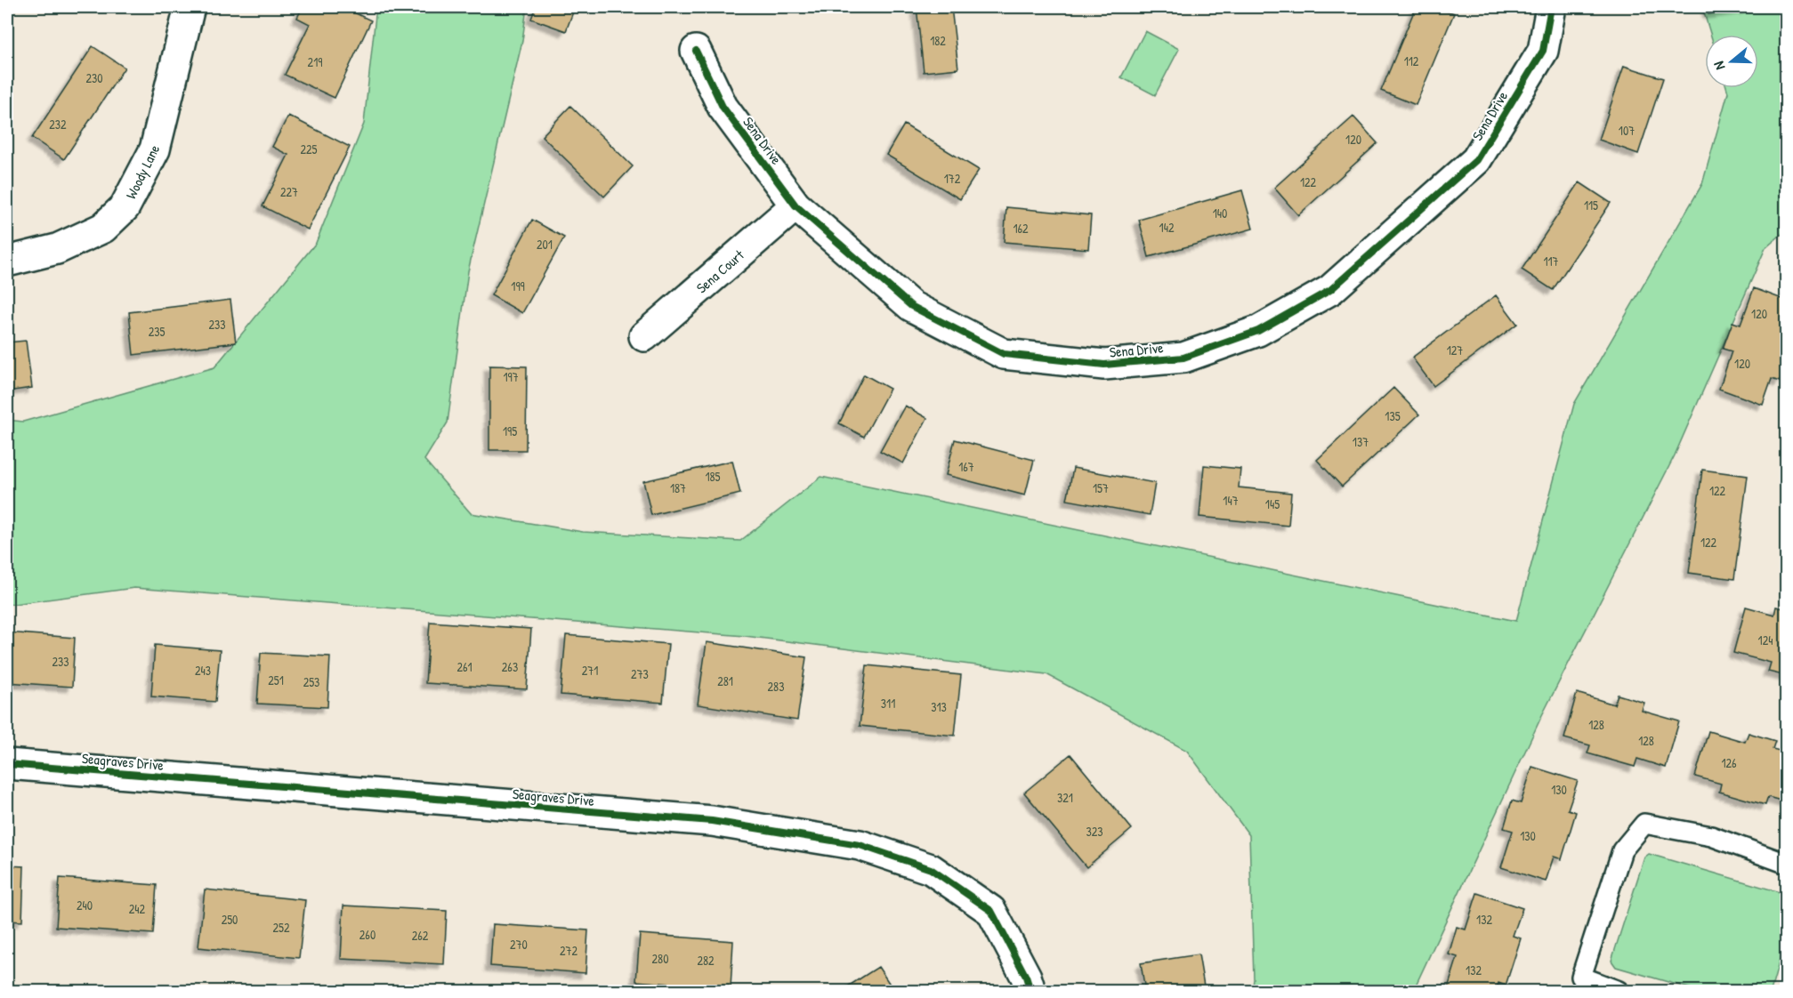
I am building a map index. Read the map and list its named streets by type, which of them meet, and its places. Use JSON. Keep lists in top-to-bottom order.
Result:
{
  "streets": {
    "street": [
      "Sena Drive",
      "Woody Lane",
      "Sena Court",
      "Seagraves Drive"
    ]
  },
  "crossings": [
    ["Sena Drive", "Sena Court"]
  ],
  "house_numbers": [
    "182",
    "112",
    "219",
    "230",
    "232",
    "107",
    "120",
    "225",
    "172",
    "122",
    "227",
    "115",
    "140",
    "142",
    "162",
    "201",
    "117",
    "199",
    "120",
    "233",
    "235",
    "127",
    "120",
    "197",
    "135",
    "195",
    "137",
    "167",
    "185",
    "187",
    "157",
    "122",
    "147",
    "145",
    "122",
    "124",
    "233",
    "261",
    "263",
    "243",
    "271",
    "273",
    "251",
    "281",
    "253",
    "283",
    "311",
    "313",
    "128",
    "128",
    "126",
    "130",
    "321",
    "323",
    "130",
    "240",
    "242",
    "250",
    "132",
    "252",
    "260",
    "262",
    "270",
    "272",
    "280",
    "282",
    "132"
  ],
  "north": "left"
}
